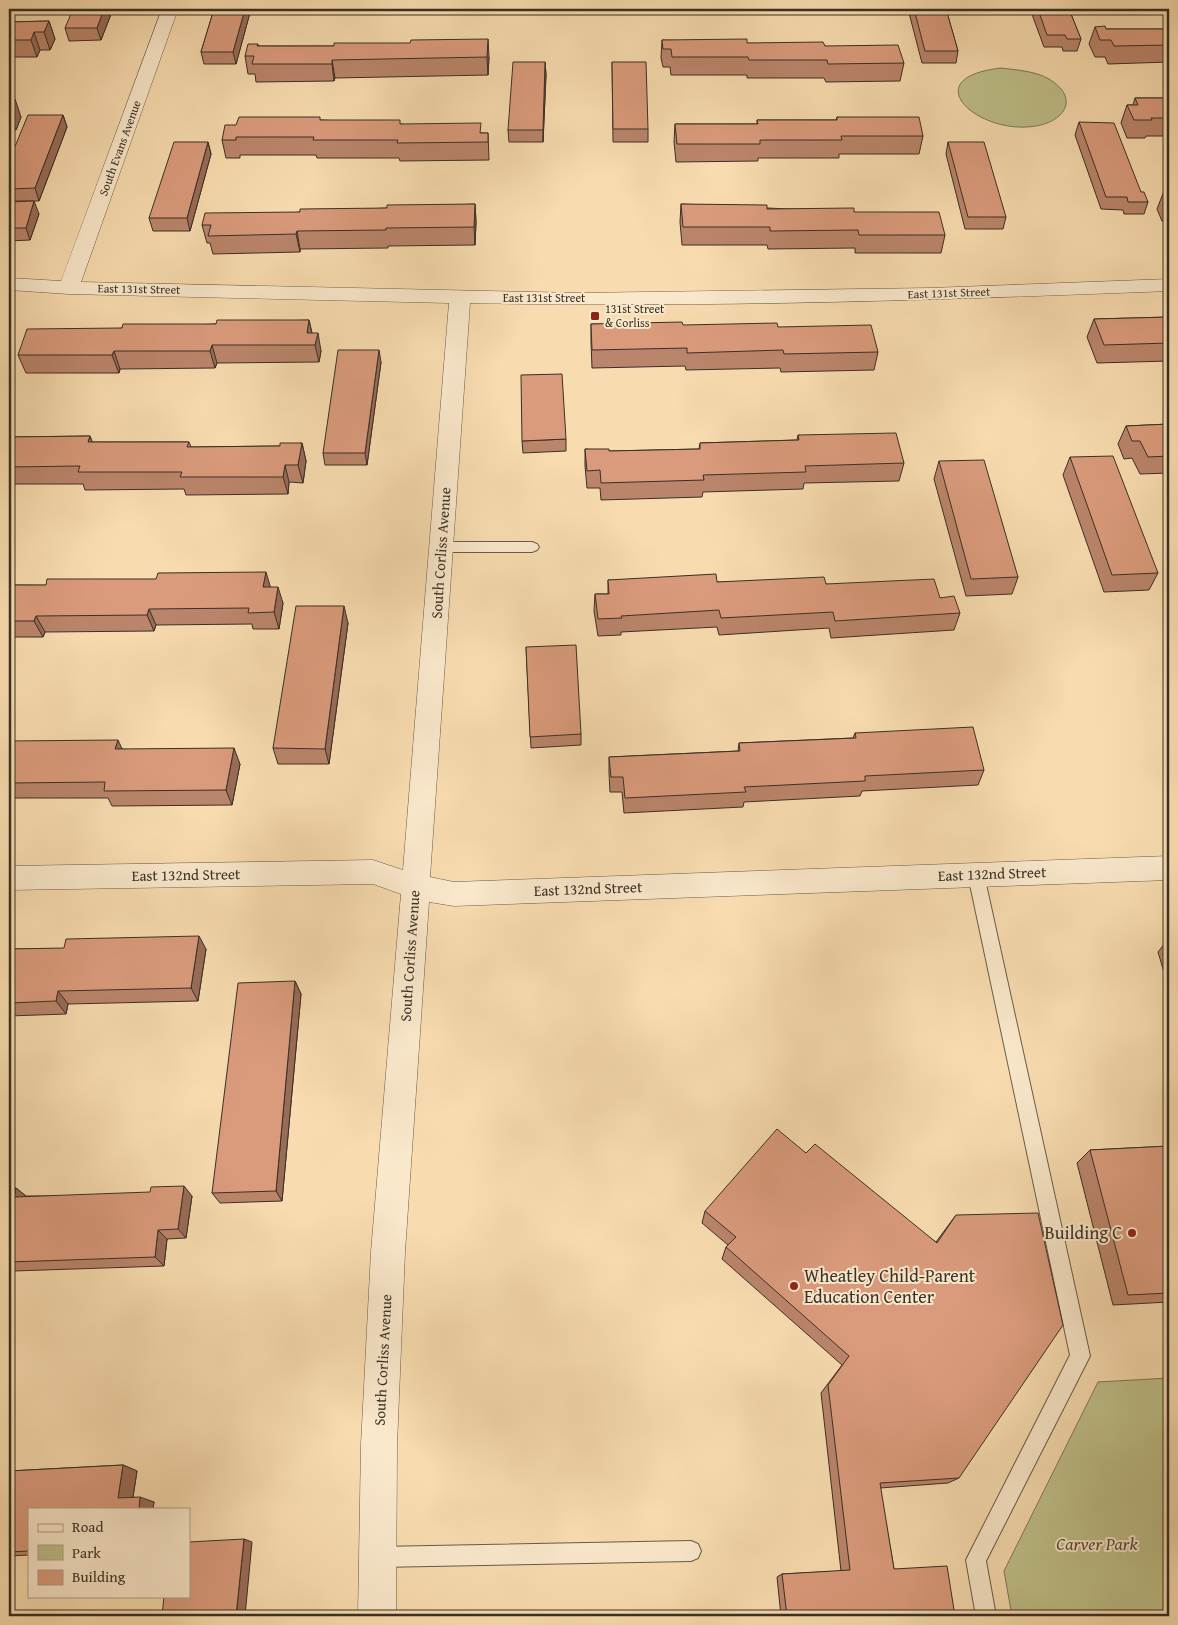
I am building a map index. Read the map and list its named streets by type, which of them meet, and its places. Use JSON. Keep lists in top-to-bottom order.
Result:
{
  "streets": {
    "street": [
      "South Evans Avenue",
      "East 131st Street",
      "South Corliss Avenue",
      "East 132nd Street"
    ]
  },
  "crossings": [
    ["South Evans Avenue", "East 131st Street"],
    ["East 131st Street", "South Corliss Avenue"],
    ["South Corliss Avenue", "East 132nd Street"]
  ],
  "parks": ["Carver Park"],
  "places": {
    "transit": ["131st Street & Corliss"],
    "other": ["Building C", "Wheatley Child-Parent Education Center"]
  },
  "legend": ["Road", "Park", "Building"]
}
